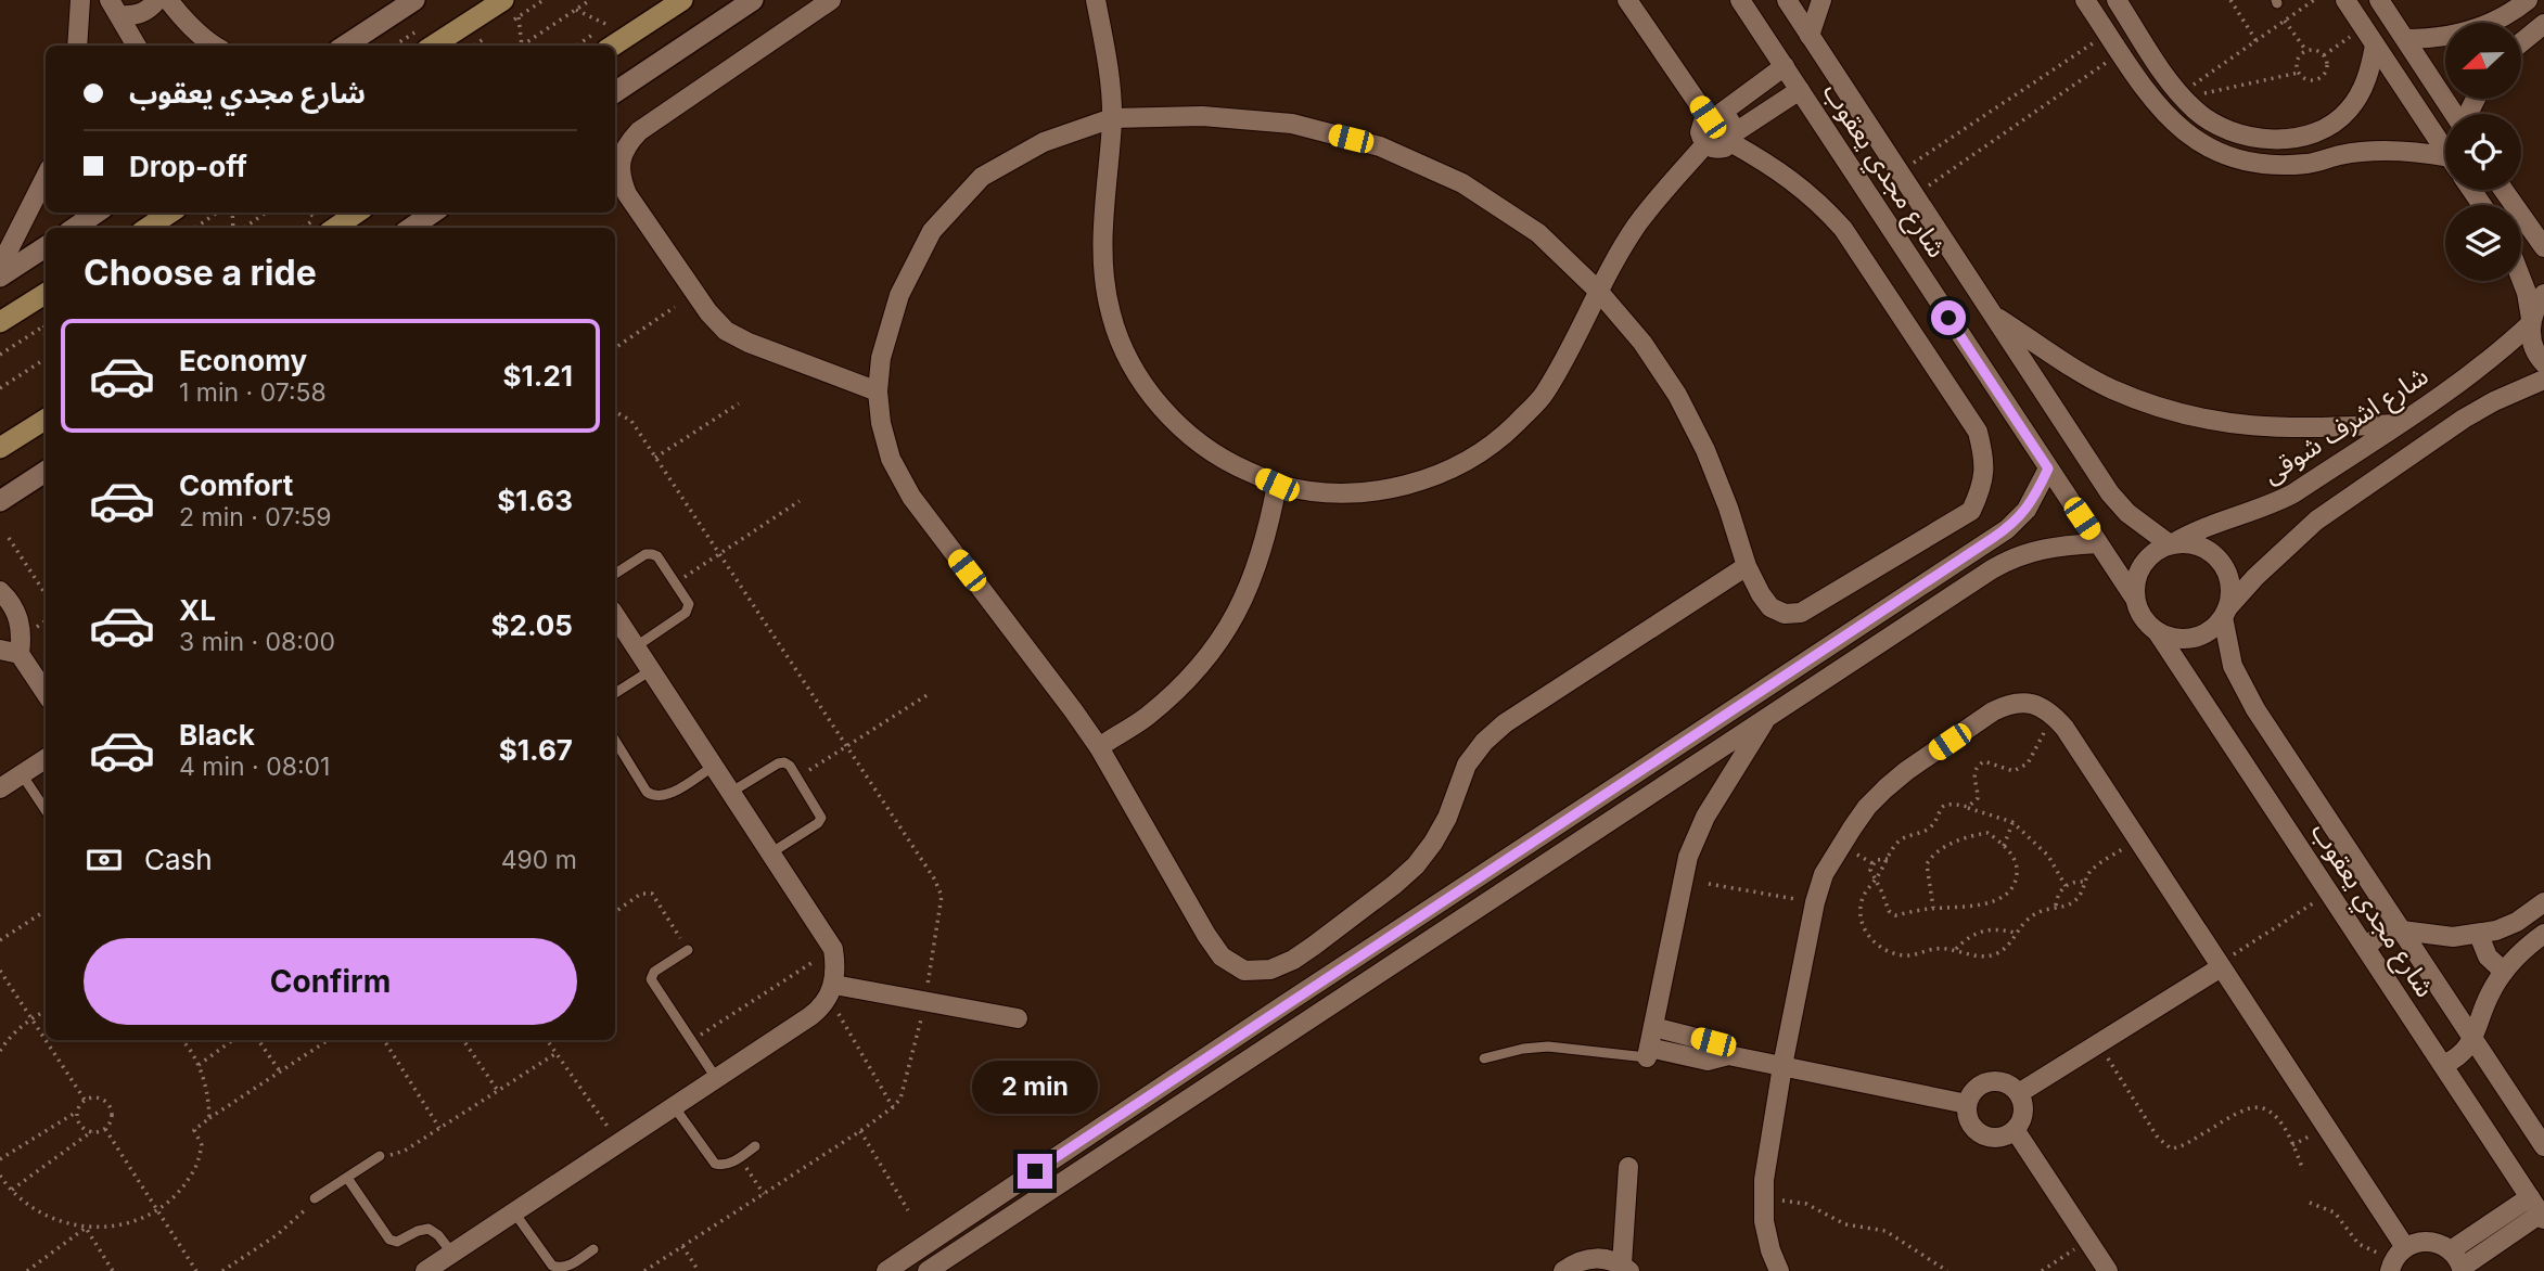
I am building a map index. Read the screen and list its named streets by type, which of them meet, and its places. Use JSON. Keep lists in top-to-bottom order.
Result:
{
  "streets": {
    "street": ["شارع مجدي يعقوب", "شارع اشرف شوقى"]
  },
  "crossings": [
    ["شارع مجدي يعقوب", "شارع اشرف شوقى"]
  ],
  "north": "left",
  "page": {
    "banner": ["شارع مجدي يعقوب", "Drop-off"],
    "heading": "Choose a ride",
    "list": [
      {
        "name": "Economy",
        "note": "1 min · 07:58",
        "value": "$1.21"
      },
      {
        "name": "Comfort",
        "note": "2 min · 07:59",
        "value": "$1.63"
      },
      {
        "name": "XL",
        "note": "3 min · 08:00",
        "value": "$2.05"
      },
      {
        "name": "Black",
        "note": "4 min · 08:01",
        "value": "$1.67"
      }
    ],
    "pay": ["Cash", "490 m"],
    "buttons": "Confirm",
    "bubble": "2 min"
  }
}
